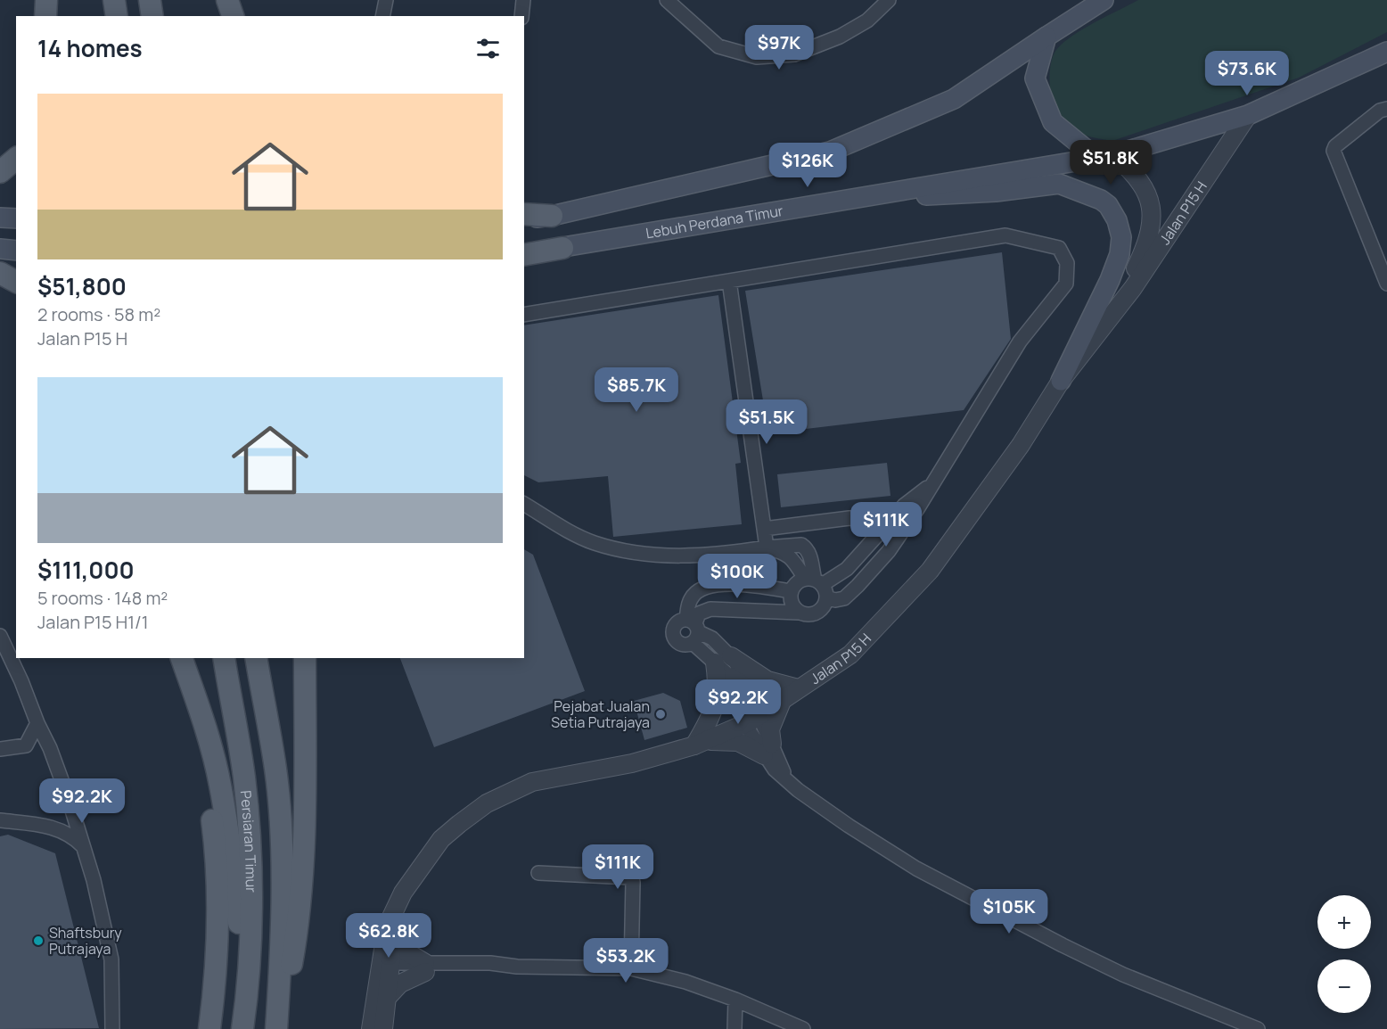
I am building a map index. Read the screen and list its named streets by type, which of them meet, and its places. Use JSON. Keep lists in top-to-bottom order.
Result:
{
  "streets": {
    "main road": ["Lebuh Perdana Timur", "Persiaran Timur"],
    "street": ["Jalan P15 H"]
  },
  "crossings": [
    ["Jalan P15 H", "Lebuh Perdana Timur"]
  ],
  "places": ["Pejabat Jualan Setia Putrajaya", "Shaftsbury Putrajaya"],
  "page": {
    "heading": "14 homes",
    "price": [
      "$97K",
      "$73.6K",
      "$51.8K",
      "$126K",
      "$85.7K",
      "$51.5K",
      "$111K",
      "$100K",
      "$92.2K",
      "$92.2K",
      "$111K",
      "$105K",
      "$62.8K",
      "$53.2K"
    ],
    "list": [
      {
        "name": "$51,800",
        "note": "2 rooms · 58 m² · Jalan P15 H"
      },
      {
        "name": "$111,000",
        "note": "5 rooms · 148 m² · Jalan P15 H1/1"
      }
    ],
    "map_buttons": ["+", "−"]
  }
}
